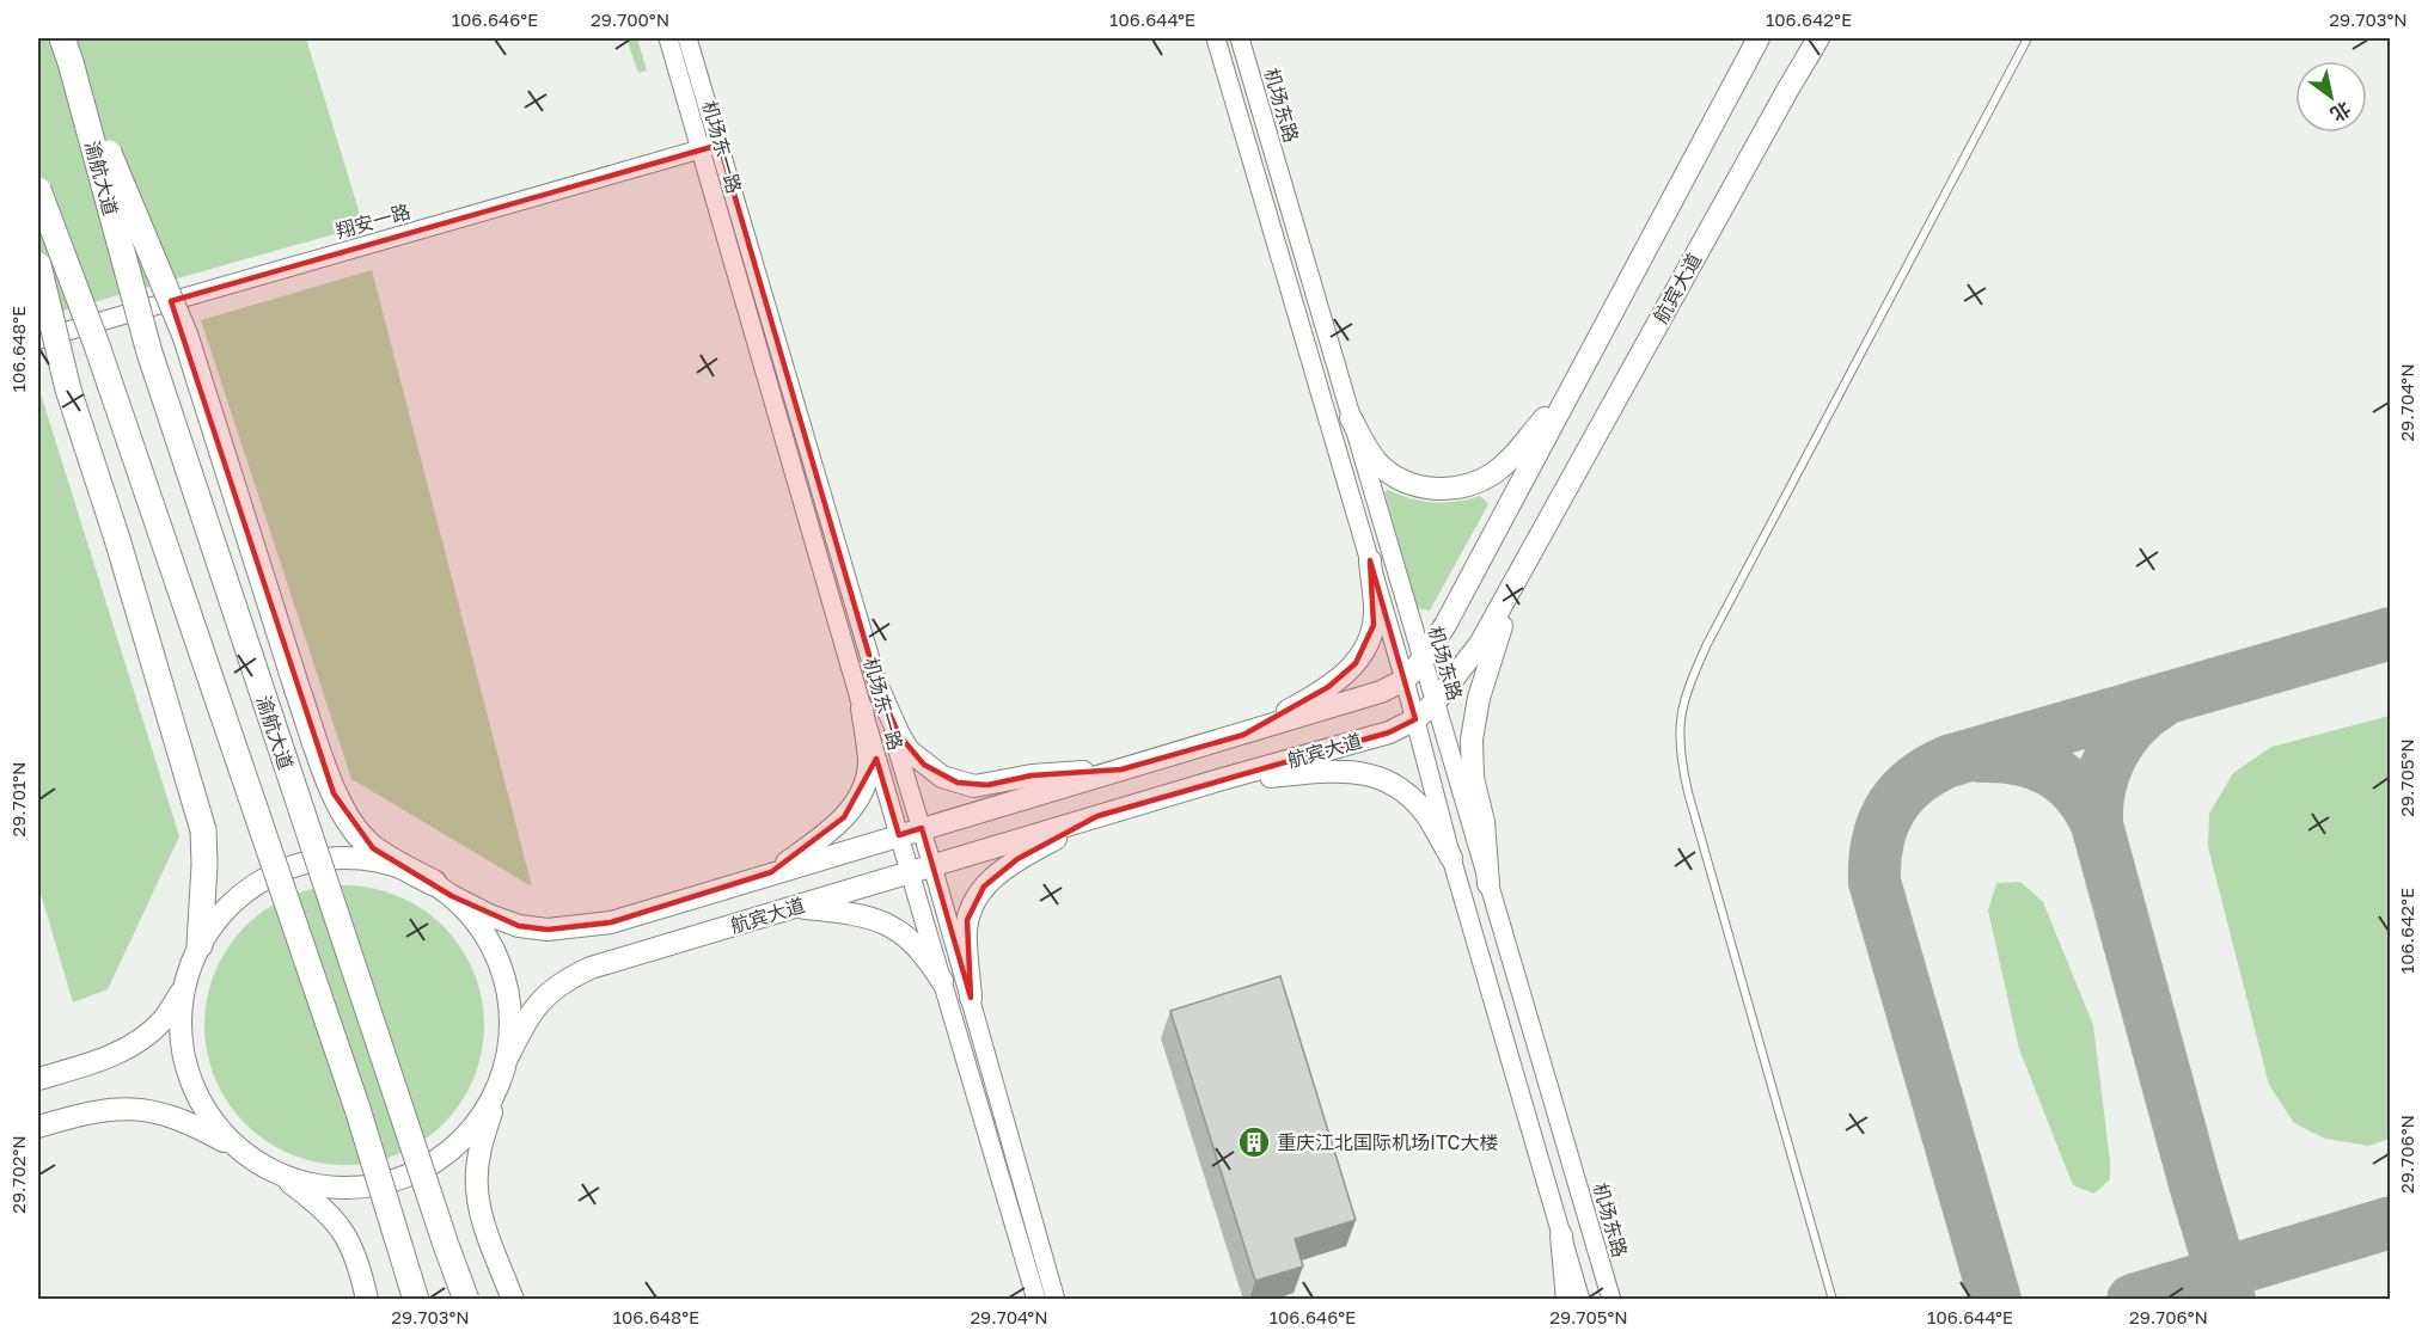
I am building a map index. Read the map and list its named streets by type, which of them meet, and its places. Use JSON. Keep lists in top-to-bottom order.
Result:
{
  "streets": {
    "highway": ["渝航大道"],
    "main road": ["航宾大道"],
    "street": ["机场东路", "机场东一路", "翔安一路"]
  },
  "crossings": [
    ["机场东路", "航宾大道"],
    ["机场东一路", "翔安一路"],
    ["机场东一路", "航宾大道"]
  ],
  "places": {
    "building": ["重庆江北国际机场ITC大楼"]
  },
  "north": "bottom right",
  "coordinates": [
    "106.646°E",
    "29.700°N",
    "106.644°E",
    "106.642°E",
    "29.703°N",
    "106.648°E",
    "29.704°N",
    "29.705°N",
    "29.701°N",
    "29.706°N",
    "29.702°N"
  ]
}
